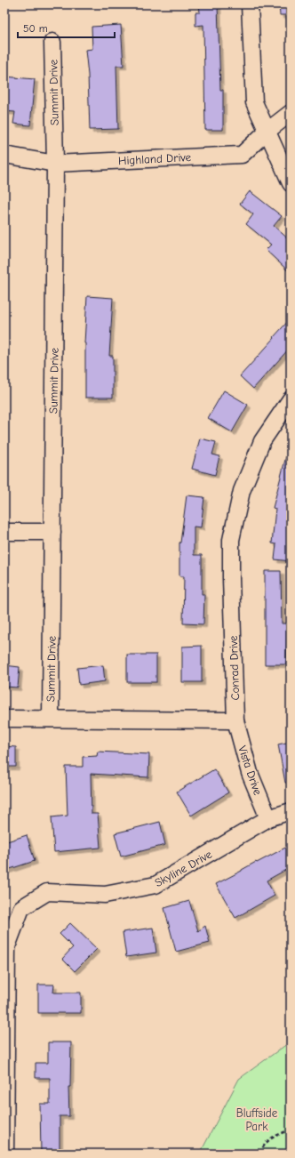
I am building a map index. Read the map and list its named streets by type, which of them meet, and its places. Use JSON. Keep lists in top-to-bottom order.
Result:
{
  "streets": {
    "street": [
      "Summit Drive",
      "Highland Drive",
      "Conrad Drive",
      "Vista Drive",
      "Skyline Drive"
    ]
  },
  "crossings": [
    ["Summit Drive", "Highland Drive"],
    ["Conrad Drive", "Vista Drive"],
    ["Vista Drive", "Skyline Drive"]
  ],
  "parks": ["Bluffside Park"],
  "scale_bar": "50 m"
}
